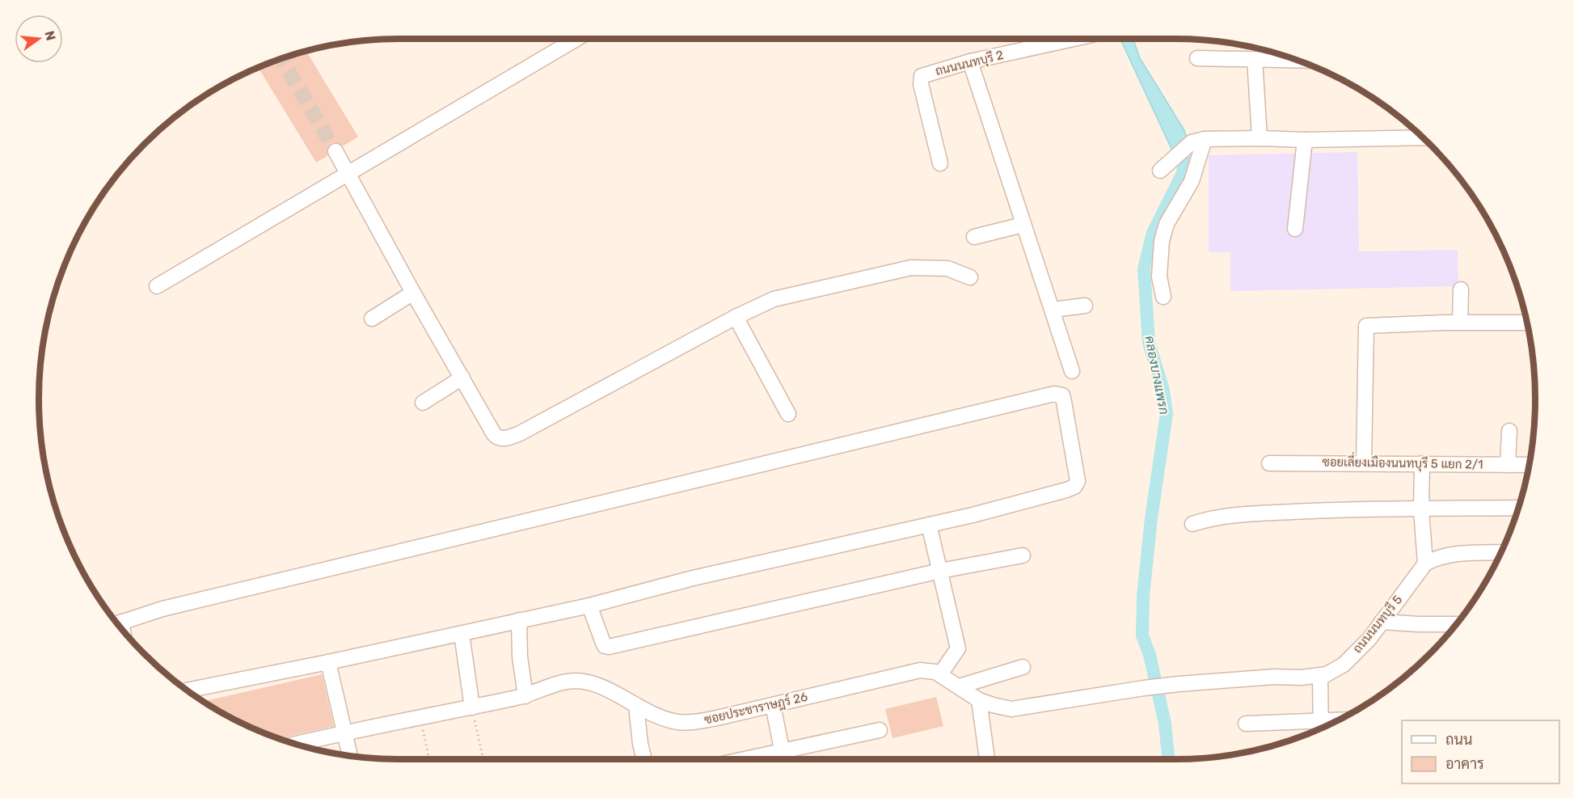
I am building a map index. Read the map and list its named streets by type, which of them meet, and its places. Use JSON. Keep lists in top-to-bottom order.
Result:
{
  "streets": {
    "street": [
      "ถนนนนทบุรี 2",
      "ซอยเลี่ยงเมืองนนทบุรี 5 แยก 2/1",
      "ถนนนนทบุรี 5",
      "ซอยประชาราษฎร์ 26"
    ]
  },
  "crossings": [
    ["ถนนนนทบุรี 5", "ซอยประชาราษฎร์ 26"]
  ],
  "water": ["คลองบางแพรก"],
  "legend": ["ถนน", "อาคาร"],
  "north": "right"
}
